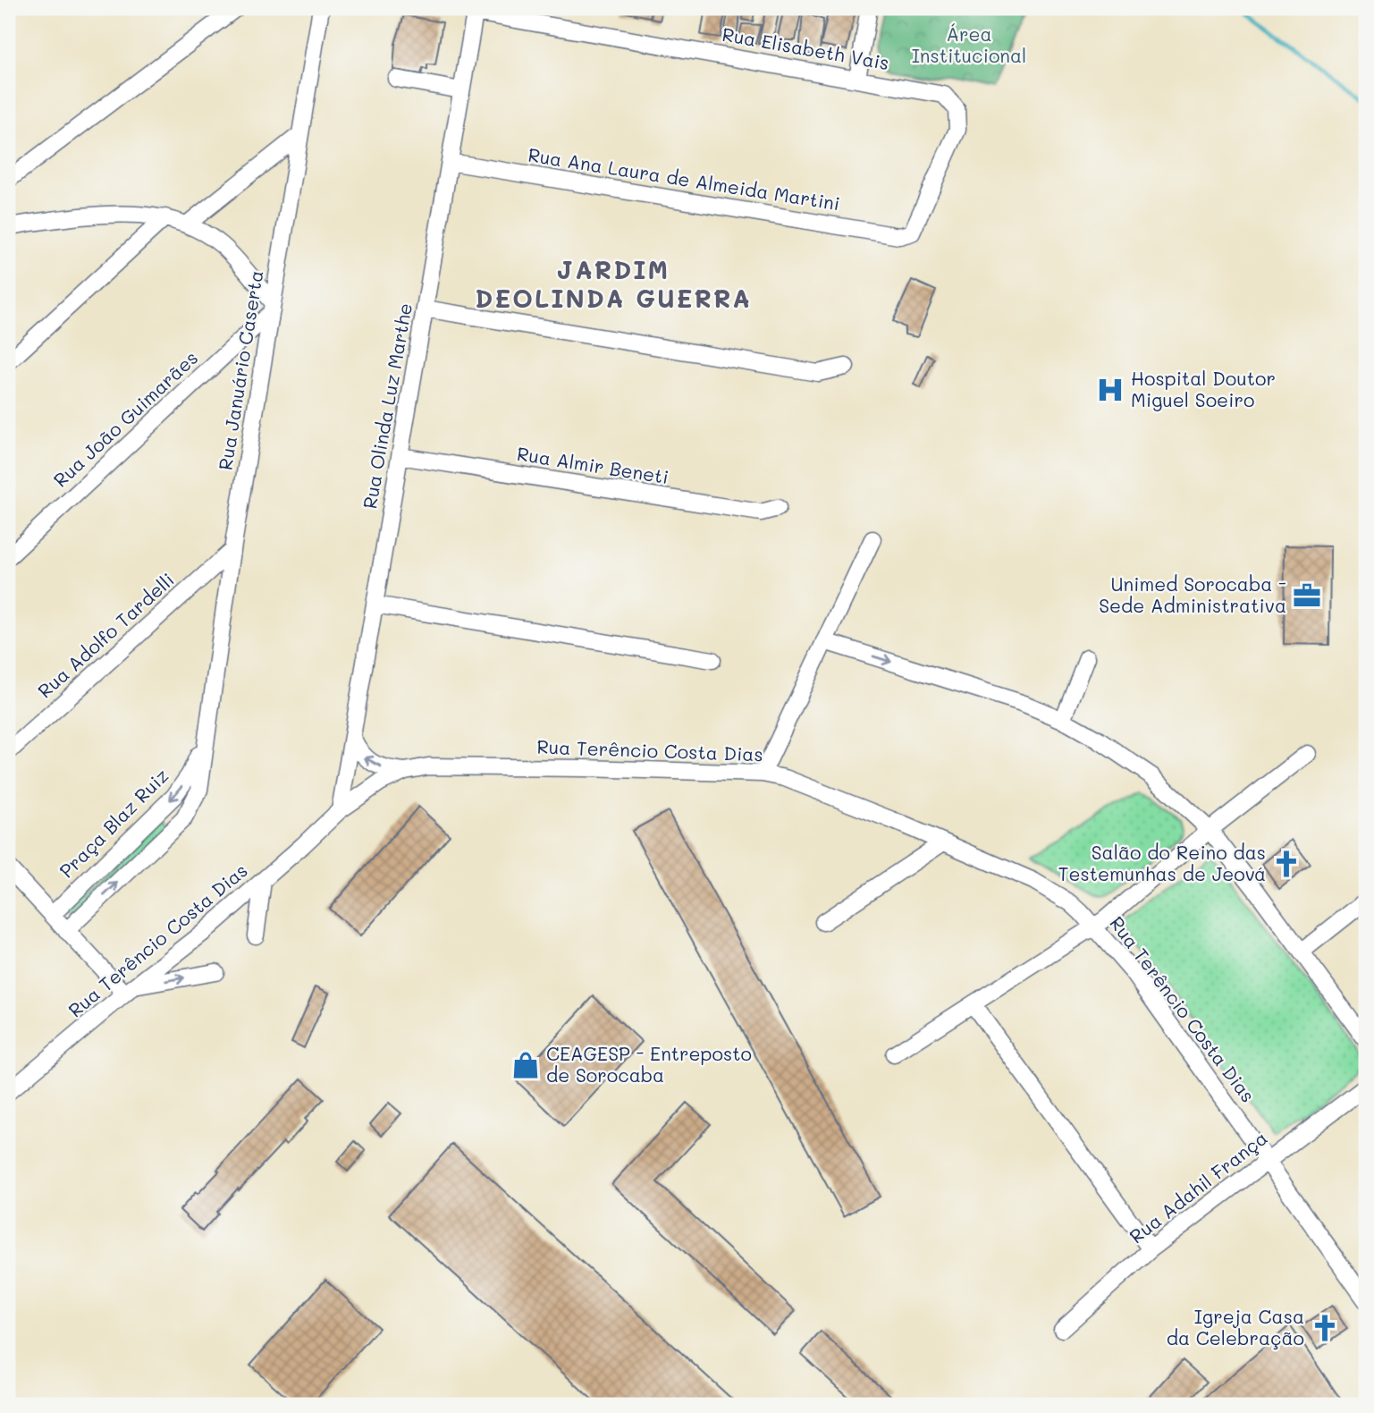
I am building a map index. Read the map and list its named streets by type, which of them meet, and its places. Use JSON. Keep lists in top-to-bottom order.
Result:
{
  "streets": {
    "street": [
      "Rua Elisabeth Vais",
      "Rua Ana Laura de Almeida Martini",
      "Rua Januário Caserta",
      "Rua Olinda Luz Marthe",
      "Rua João Guimarães",
      "Rua Almir Beneti",
      "Rua Adolfo Tardelli",
      "Rua Terêncio Costa Dias",
      "Praça Blaz Ruiz",
      "Rua Adahil França"
    ]
  },
  "crossings": [
    ["Rua Elisabeth Vais", "Rua Ana Laura de Almeida Martini"],
    ["Rua Elisabeth Vais", "Rua Olinda Luz Marthe"],
    ["Rua Ana Laura de Almeida Martini", "Rua Olinda Luz Marthe"],
    ["Rua Januário Caserta", "Rua João Guimarães"],
    ["Rua Januário Caserta", "Rua Adolfo Tardelli"],
    ["Rua Januário Caserta", "Praça Blaz Ruiz"],
    ["Rua Olinda Luz Marthe", "Rua Almir Beneti"],
    ["Rua Olinda Luz Marthe", "Rua Terêncio Costa Dias"],
    ["Rua Terêncio Costa Dias", "Rua Adahil França"]
  ],
  "districts": ["JARDIM DEOLINDA GUERRA"],
  "parks": ["Área Institucional"],
  "places": {
    "hospital": ["Hospital Doutor Miguel Soeiro"],
    "office": ["Unimed Sorocaba - Sede Administrativa"],
    "church": ["Salão do Reino das Testemunhas de Jeová", "Igreja Casa da Celebração"],
    "shop": ["CEAGESP - Entreposto de Sorocaba"]
  }
}
